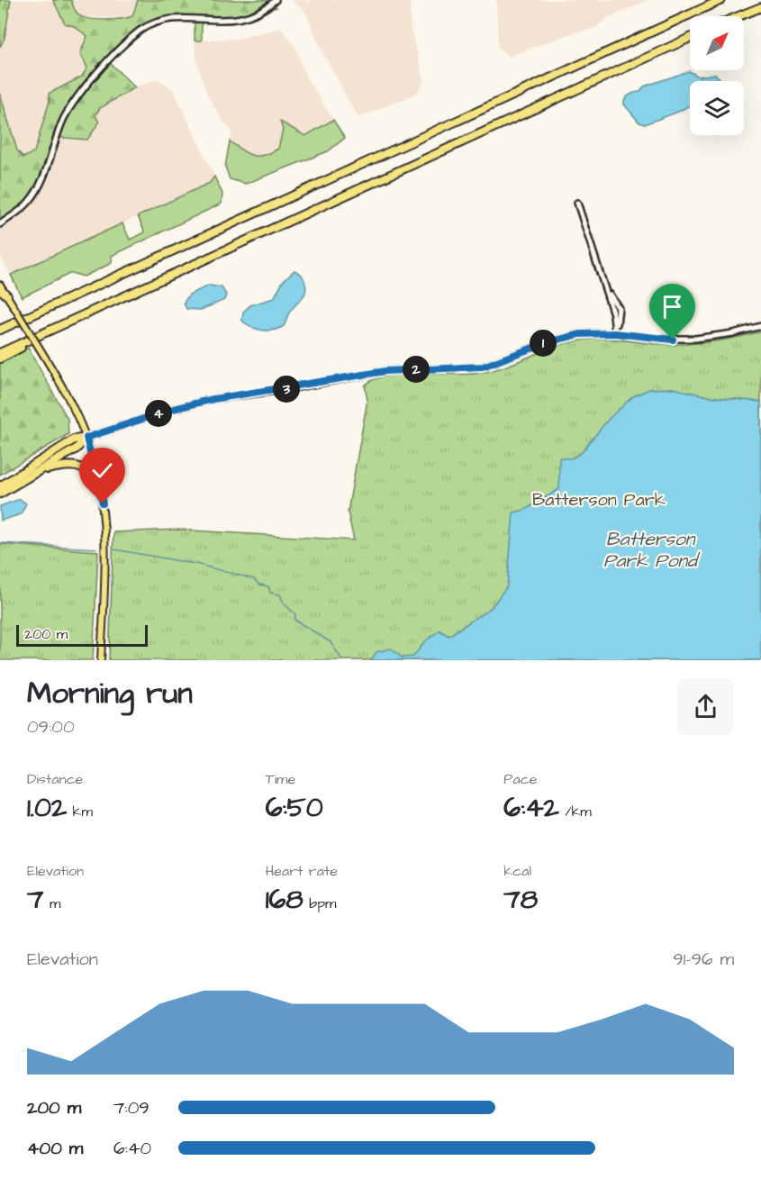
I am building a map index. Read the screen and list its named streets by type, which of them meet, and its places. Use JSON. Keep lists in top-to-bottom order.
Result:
{
  "water": ["Batterson Park Pond"],
  "parks": ["Batterson Park"],
  "scale_bar": "200 m",
  "north": "top right",
  "page": {
    "pins": [
      "1",
      "2",
      "3",
      "4"
    ],
    "scale": "200 m",
    "heading": ["Morning run", "09:00"],
    "stats": [
      ["Distance", "1.02 km"],
      ["Time", "6:50"],
      ["Pace", "6:42 /km"],
      ["Elevation", "7 m"],
      ["Heart rate", "168 bpm"],
      ["kcal", "78"]
    ],
    "chart": ["Elevation", "91–96 m"],
    "list": [
      {
        "name": "200 m",
        "note": "7:09"
      },
      {
        "name": "400 m",
        "note": "6:40"
      }
    ]
  }
}
